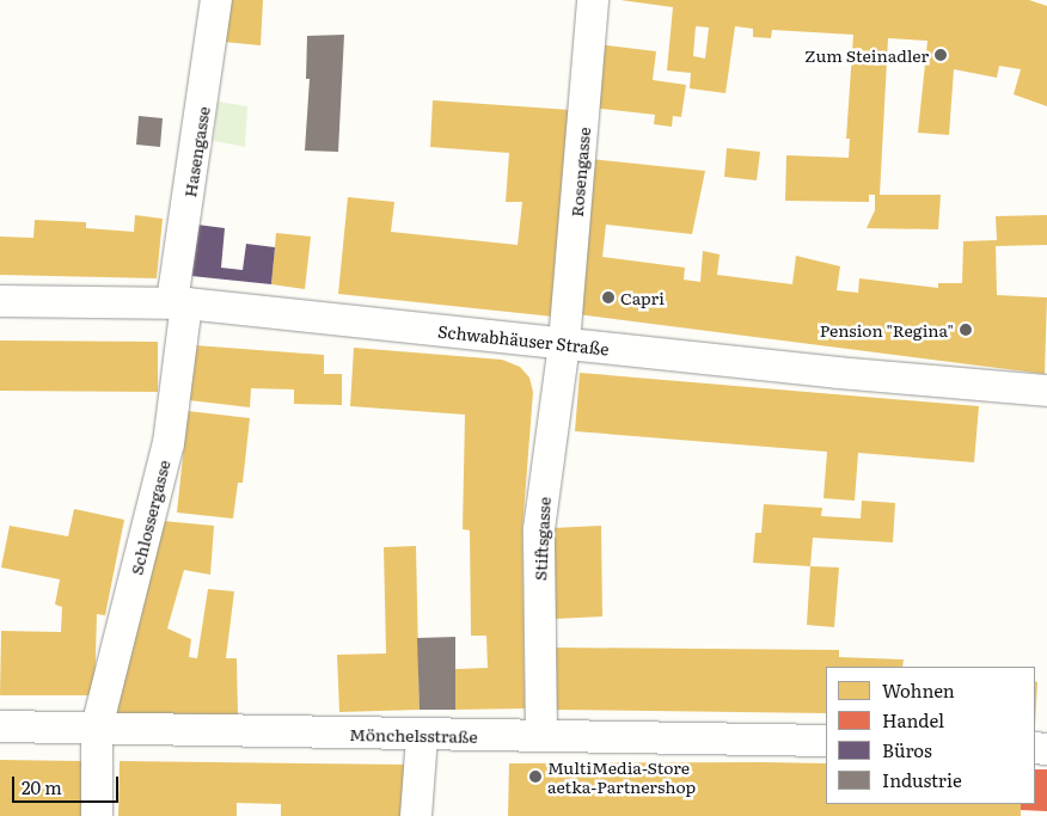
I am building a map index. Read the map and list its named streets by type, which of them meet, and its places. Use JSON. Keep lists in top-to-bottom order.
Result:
{
  "streets": {
    "street": [
      "Hasengasse",
      "Rosengasse",
      "Schwabhäuser Straße",
      "Schlossergasse",
      "Stiftsgasse",
      "Mönchelsstraße"
    ]
  },
  "crossings": [
    ["Hasengasse", "Schwabhäuser Straße"],
    ["Hasengasse", "Schlossergasse"],
    ["Rosengasse", "Schwabhäuser Straße"],
    ["Rosengasse", "Stiftsgasse"],
    ["Schwabhäuser Straße", "Schlossergasse"],
    ["Schwabhäuser Straße", "Stiftsgasse"],
    ["Schlossergasse", "Mönchelsstraße"],
    ["Stiftsgasse", "Mönchelsstraße"]
  ],
  "places": [
    "Zum Steinadler",
    "Capri",
    "Pension \"Regina\"",
    "MultiMedia-Store aetka-Partnershop"
  ],
  "legend": [
    "Wohnen",
    "Handel",
    "Büros",
    "Industrie"
  ],
  "scale_bar": "20 m"
}
